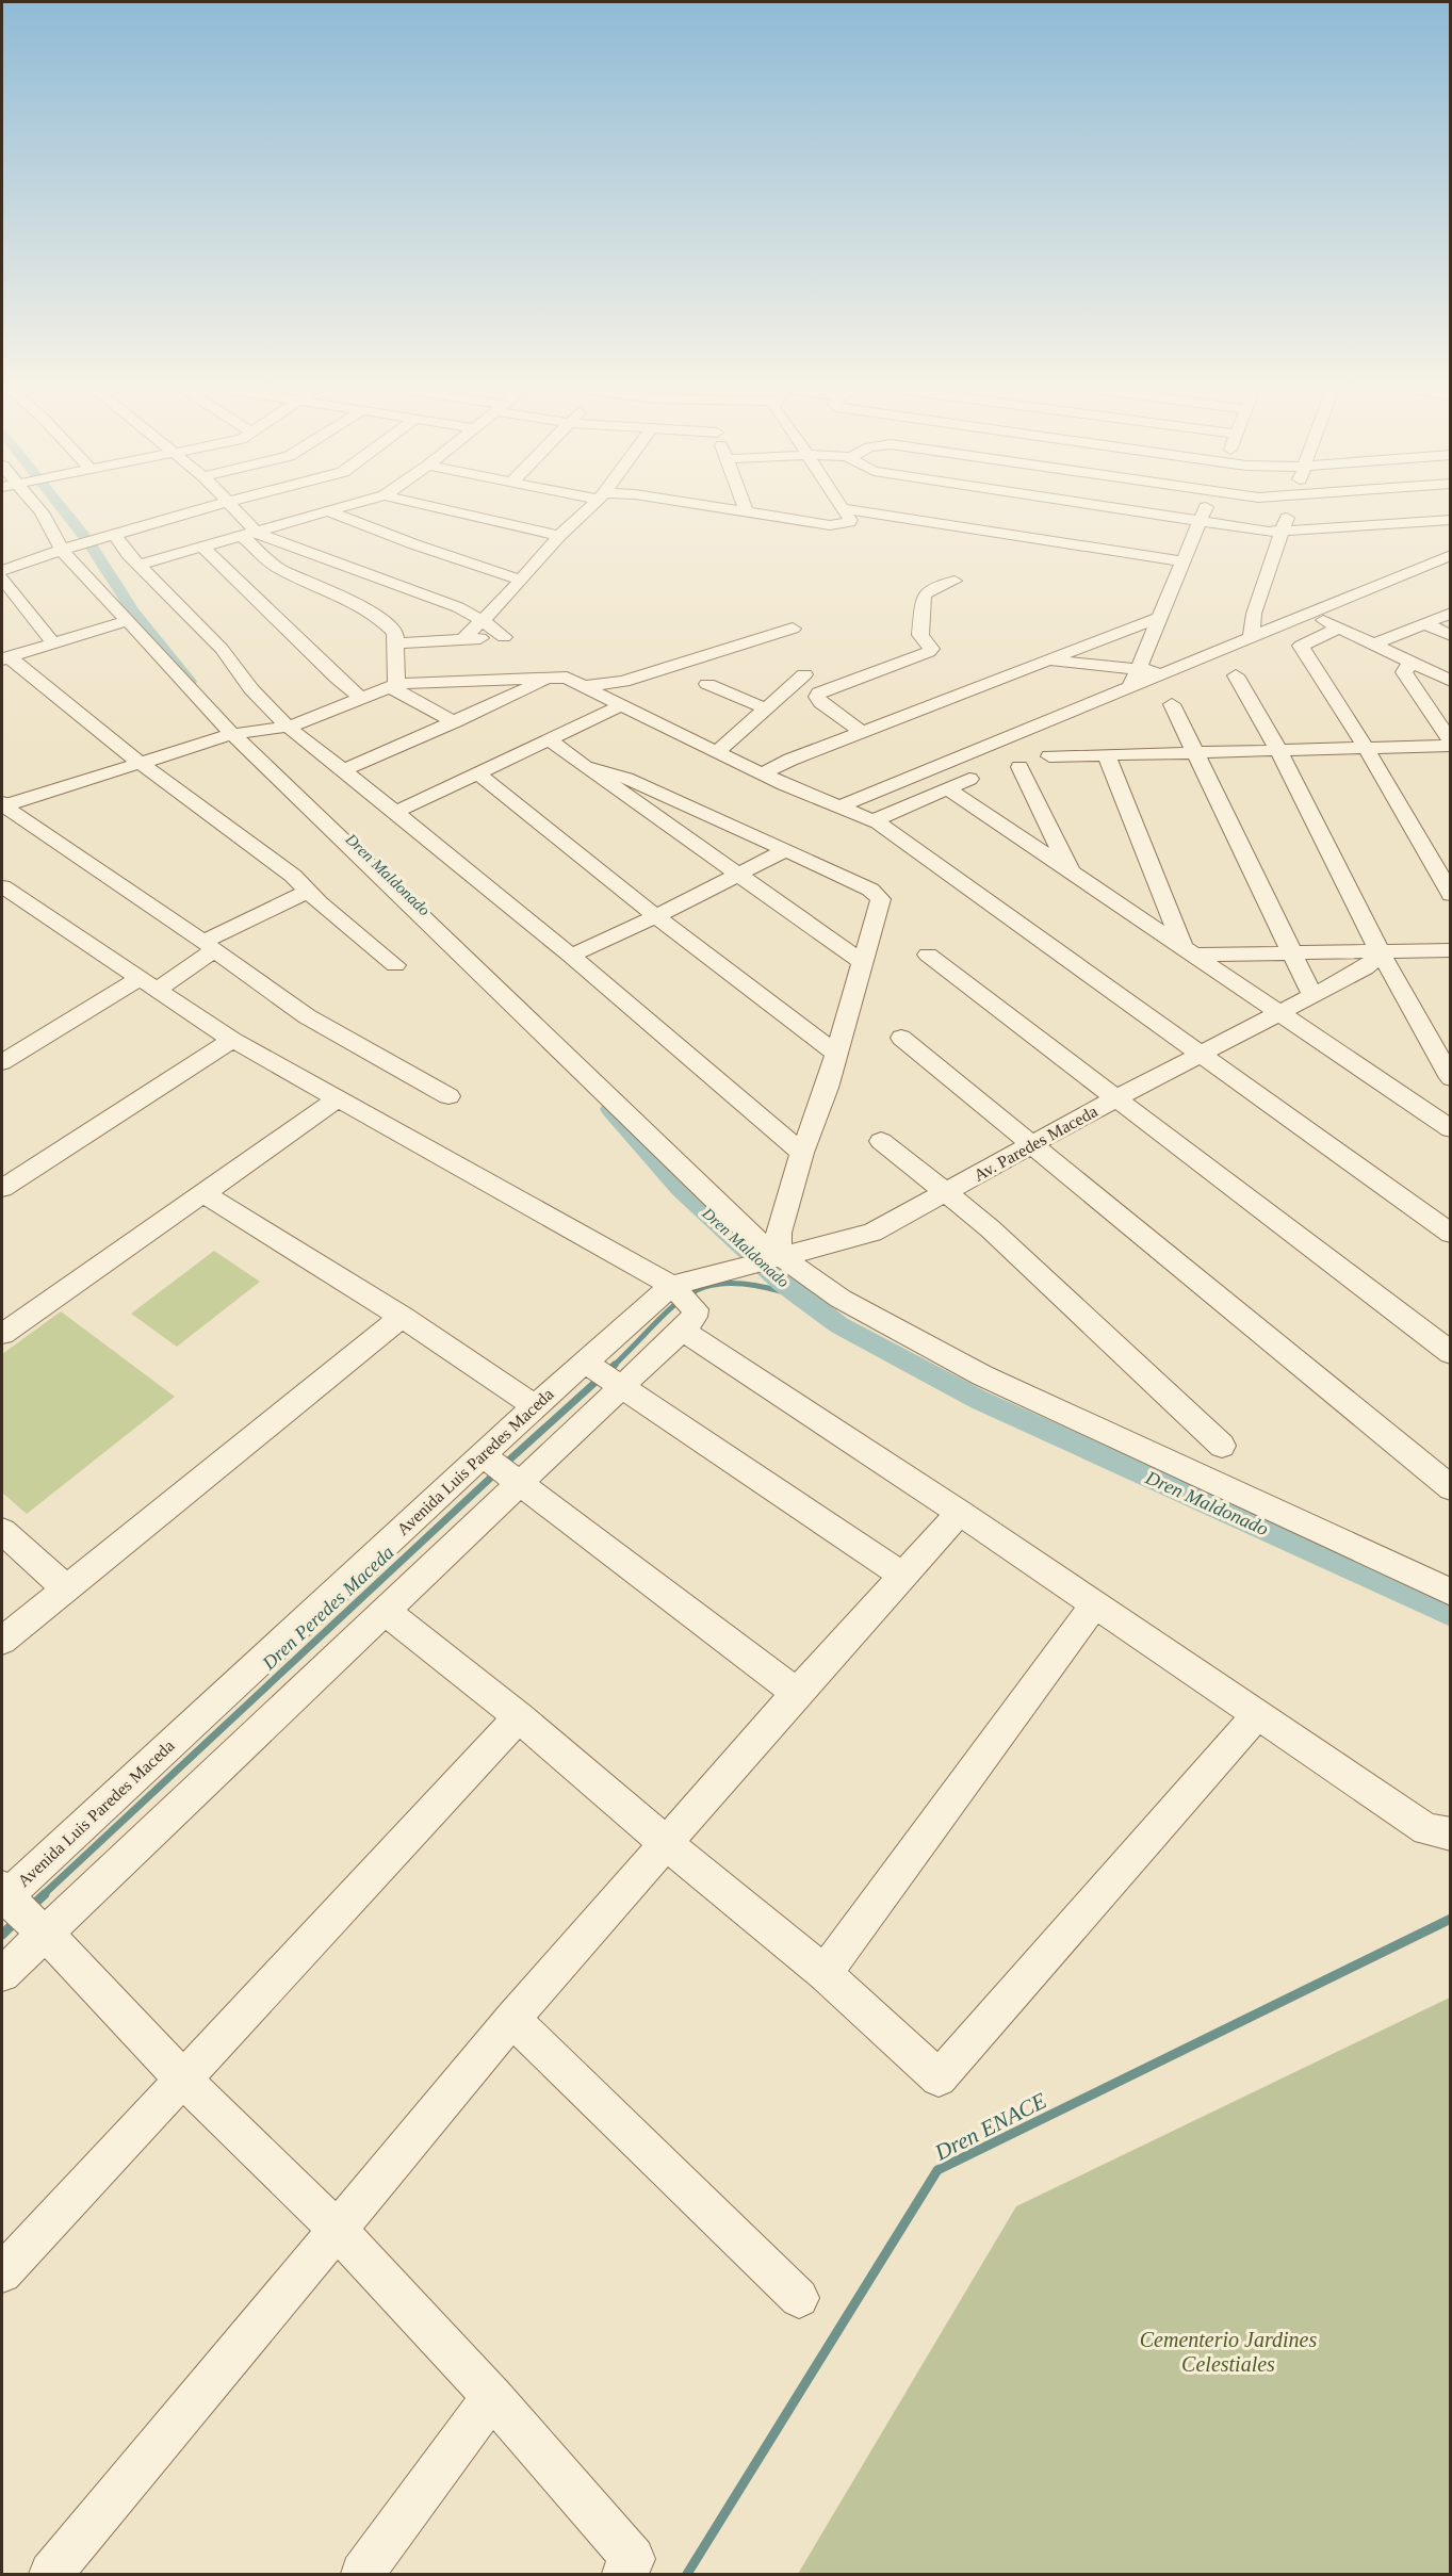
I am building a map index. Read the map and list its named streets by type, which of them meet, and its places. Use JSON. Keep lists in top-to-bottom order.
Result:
{
  "streets": {
    "street": ["Av. Paredes Maceda", "Avenida Luis Paredes Maceda"]
  },
  "crossings": [
    ["Av. Paredes Maceda", "Avenida Luis Paredes Maceda"]
  ],
  "water": ["Dren Maldonado", "Dren Peredes Maceda", "Dren ENACE"],
  "parks": ["Cementerio Jardines Celestiales"]
}
